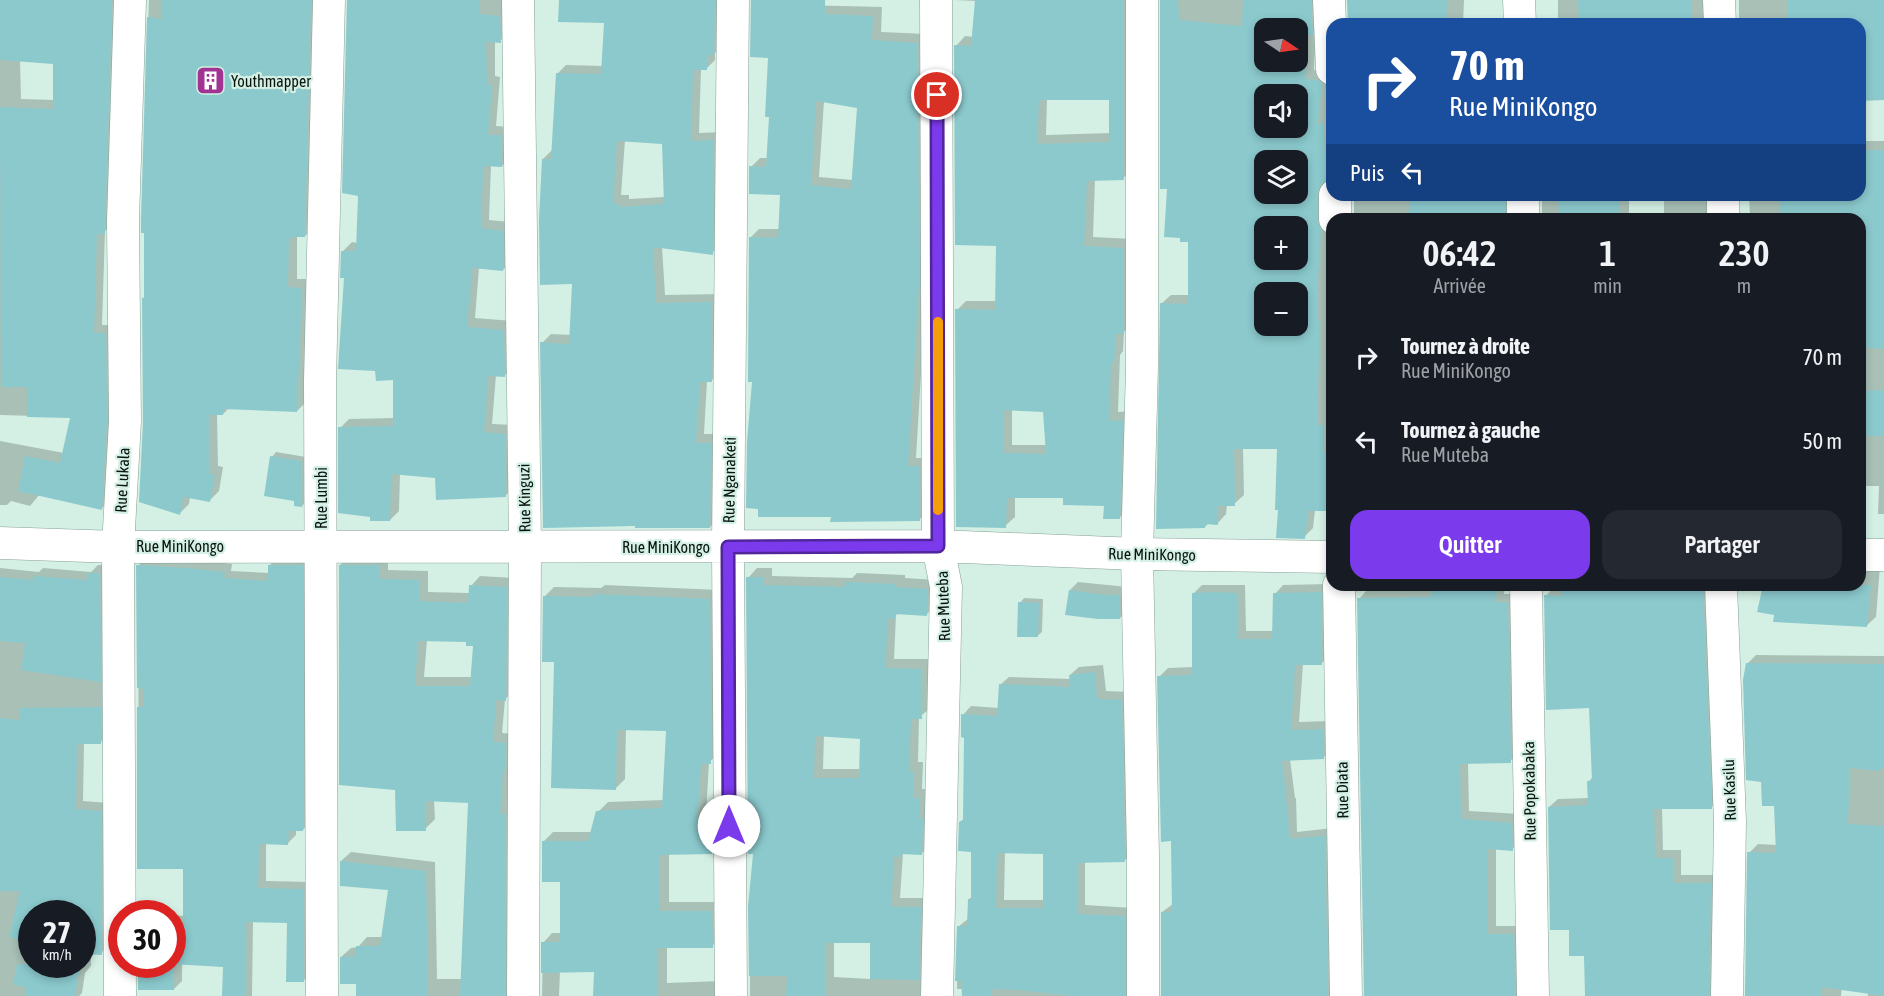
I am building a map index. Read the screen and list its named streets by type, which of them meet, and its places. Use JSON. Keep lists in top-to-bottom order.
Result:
{
  "streets": {
    "street": [
      "Rue Lukala",
      "Rue Nganaketi",
      "Rue Lumbi",
      "Rue Kinguzi",
      "Rue MiniKongo",
      "Rue Muteba",
      "Rue Diata",
      "Rue Kasilu",
      "Rue Popokabaka"
    ]
  },
  "crossings": [
    ["Rue Lukala", "Rue MiniKongo"],
    ["Rue Nganaketi", "Rue MiniKongo"],
    ["Rue Lumbi", "Rue MiniKongo"],
    ["Rue Kinguzi", "Rue MiniKongo"],
    ["Rue MiniKongo", "Rue Muteba"]
  ],
  "places": {
    "building": ["Youthmapper"]
  },
  "north": "right",
  "page": {
    "map_buttons": ["+", "−"],
    "turn": ["70 m", "Rue MiniKongo"],
    "then": "Puis",
    "eta": [
      "06:42",
      "Arrivée",
      "1",
      "min",
      "230",
      "m"
    ],
    "list": [
      {
        "name": "Tournez à droite",
        "note": "Rue MiniKongo",
        "value": "70 m"
      },
      {
        "name": "Tournez à gauche",
        "note": "Rue Muteba",
        "value": "50 m"
      }
    ],
    "buttons": ["Quitter", "Partager"],
    "speed": "27 km/h",
    "limit": "30"
  }
}
